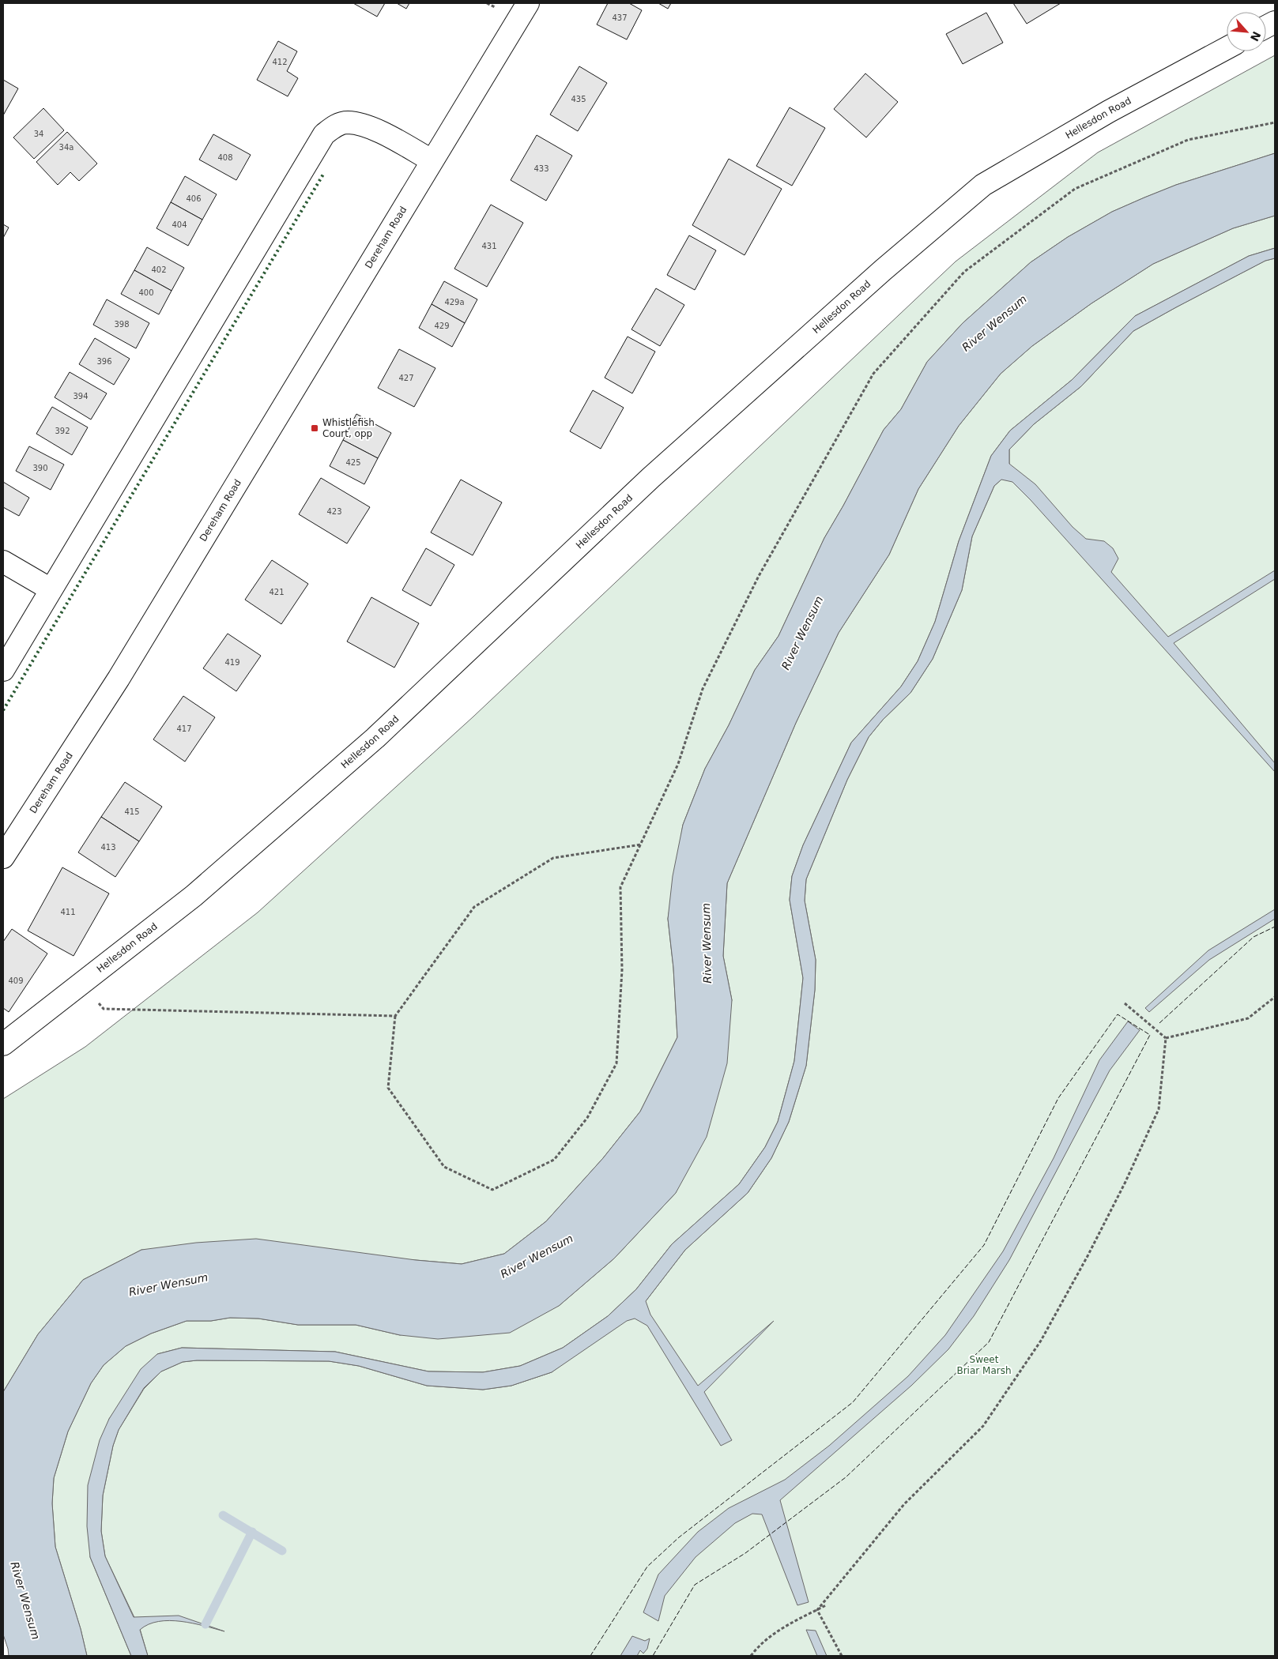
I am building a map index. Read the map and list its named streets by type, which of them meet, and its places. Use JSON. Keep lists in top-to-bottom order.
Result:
{
  "streets": {
    "main road": ["Hellesdon Road", "Dereham Road"]
  },
  "water": ["River Wensum"],
  "parks": ["Sweet Briar Marsh"],
  "places": {
    "transit": ["Whistlefish Court, opp"]
  },
  "house_numbers": [
    "437",
    "412",
    "435",
    "34",
    "34a",
    "408",
    "433",
    "406",
    "404",
    "431",
    "402",
    "400",
    "429a",
    "398",
    "429",
    "396",
    "427",
    "394",
    "392",
    "425",
    "390",
    "423",
    "421",
    "419",
    "417",
    "415",
    "413",
    "411",
    "409"
  ],
  "north": "bottom right"
}
